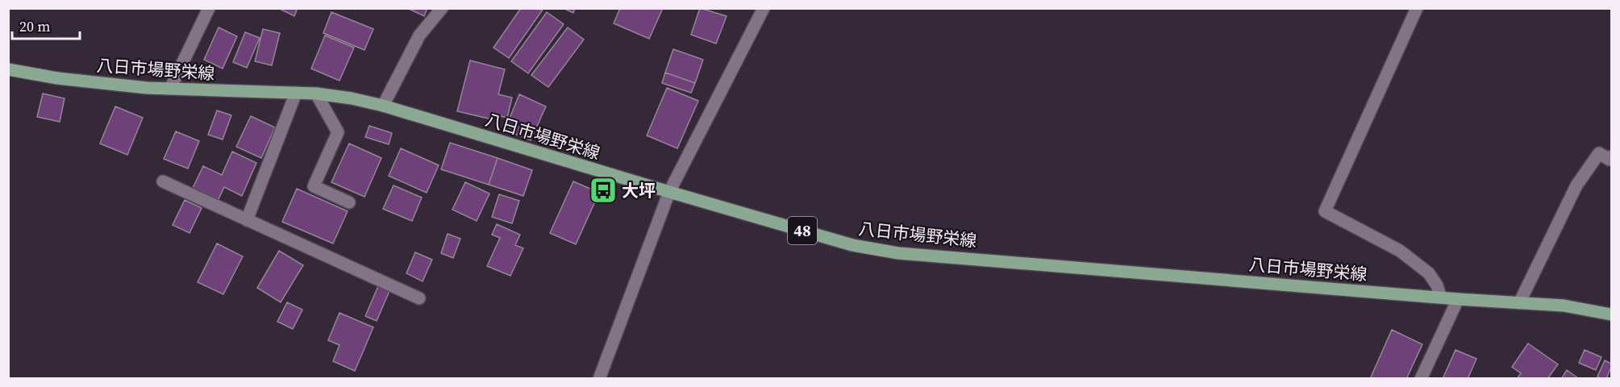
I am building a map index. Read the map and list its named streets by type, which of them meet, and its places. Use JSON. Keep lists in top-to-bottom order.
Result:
{
  "streets": {
    "main road": ["八日市場野栄線", "48"]
  },
  "places": {
    "bus stop": ["大坪"]
  },
  "scale_bar": "20 m"
}
